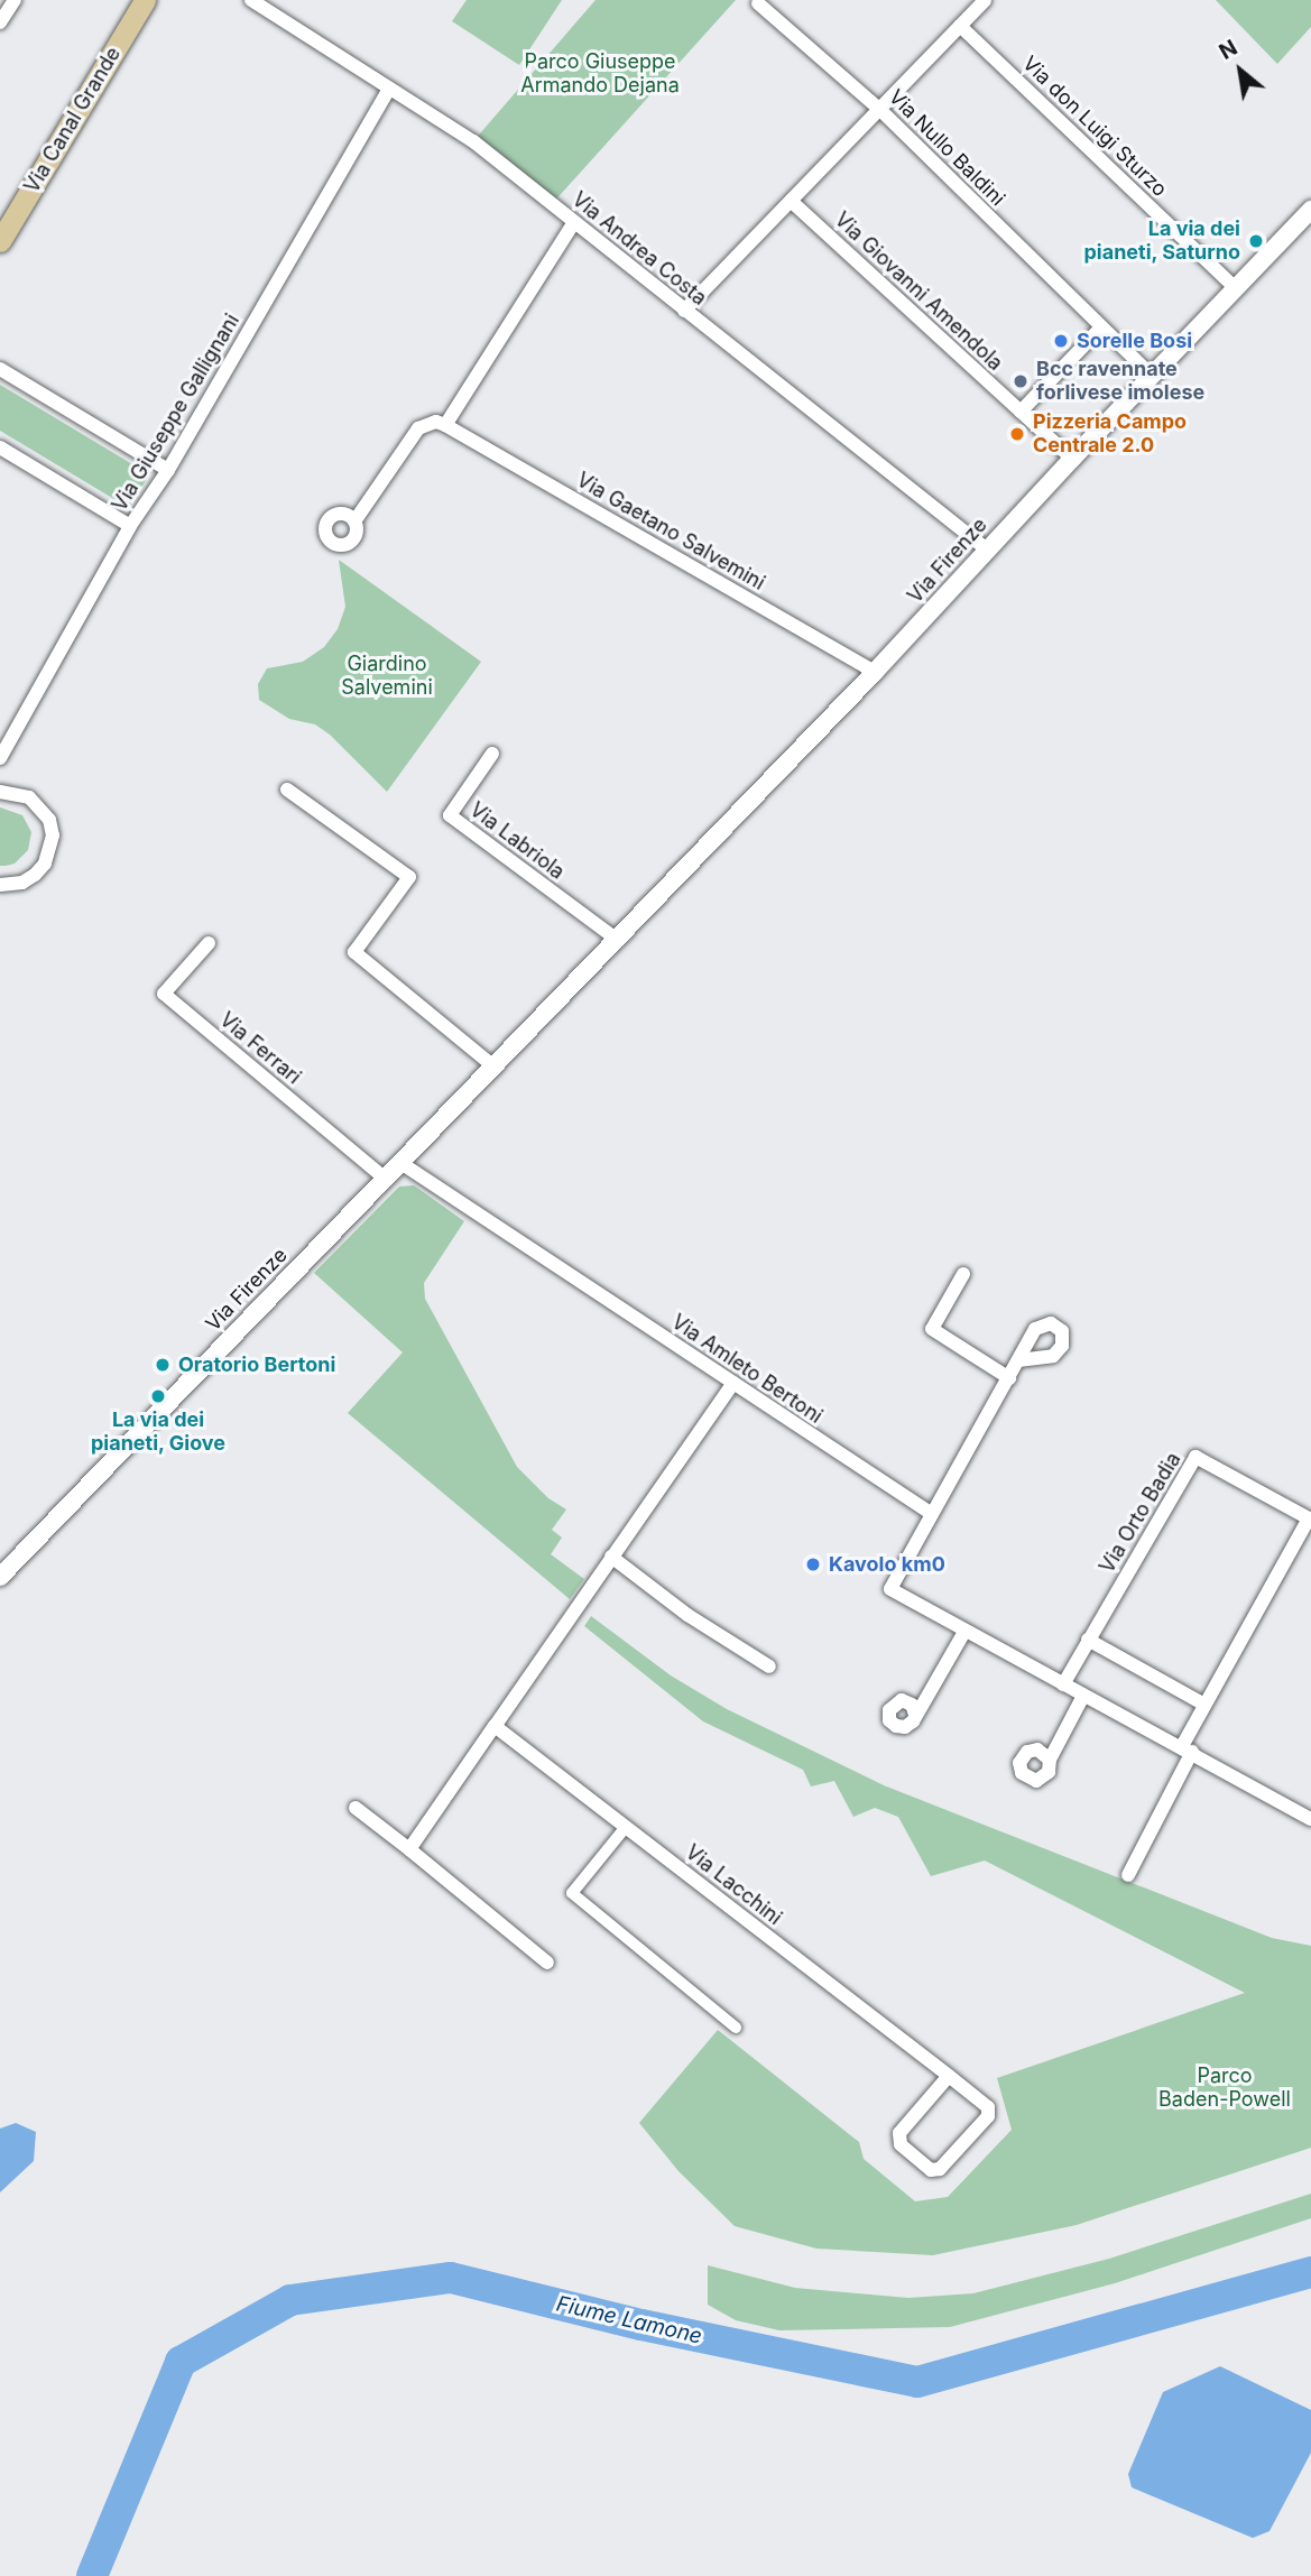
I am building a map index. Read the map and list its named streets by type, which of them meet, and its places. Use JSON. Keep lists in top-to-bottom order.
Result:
{
  "streets": {
    "main road": ["Via Canal Grande"],
    "street": [
      "Via don Luigi Sturzo",
      "Via Nullo Baldini",
      "Via Andrea Costa",
      "Via Giovanni Amendola",
      "Via Giuseppe Gallignani",
      "Via Gaetano Salvemini",
      "Via Firenze",
      "Via Labriola",
      "Via Ferrari",
      "Via Amleto Bertoni",
      "Via Orto Badia",
      "Via Lacchini"
    ]
  },
  "crossings": [
    ["Via don Luigi Sturzo", "Via Firenze"],
    ["Via Nullo Baldini", "Via Firenze"],
    ["Via Andrea Costa", "Via Giuseppe Gallignani"],
    ["Via Andrea Costa", "Via Firenze"],
    ["Via Giovanni Amendola", "Via Firenze"],
    ["Via Gaetano Salvemini", "Via Firenze"],
    ["Via Firenze", "Via Labriola"],
    ["Via Firenze", "Via Ferrari"],
    ["Via Firenze", "Via Amleto Bertoni"]
  ],
  "water": ["Fiume Lamone"],
  "parks": ["Parco Giuseppe Armando Dejana", "Giardino Salvemini", "Parco Baden-Powell"],
  "places": [
    "La via dei pianeti, Saturno",
    "Sorelle Bosi",
    "Bcc ravennate forlivese imolese",
    "Pizzeria Campo Centrale 2.0",
    "Oratorio Bertoni",
    "La via dei pianeti, Giove",
    "Kavolo km0"
  ],
  "north": "top left"
}
